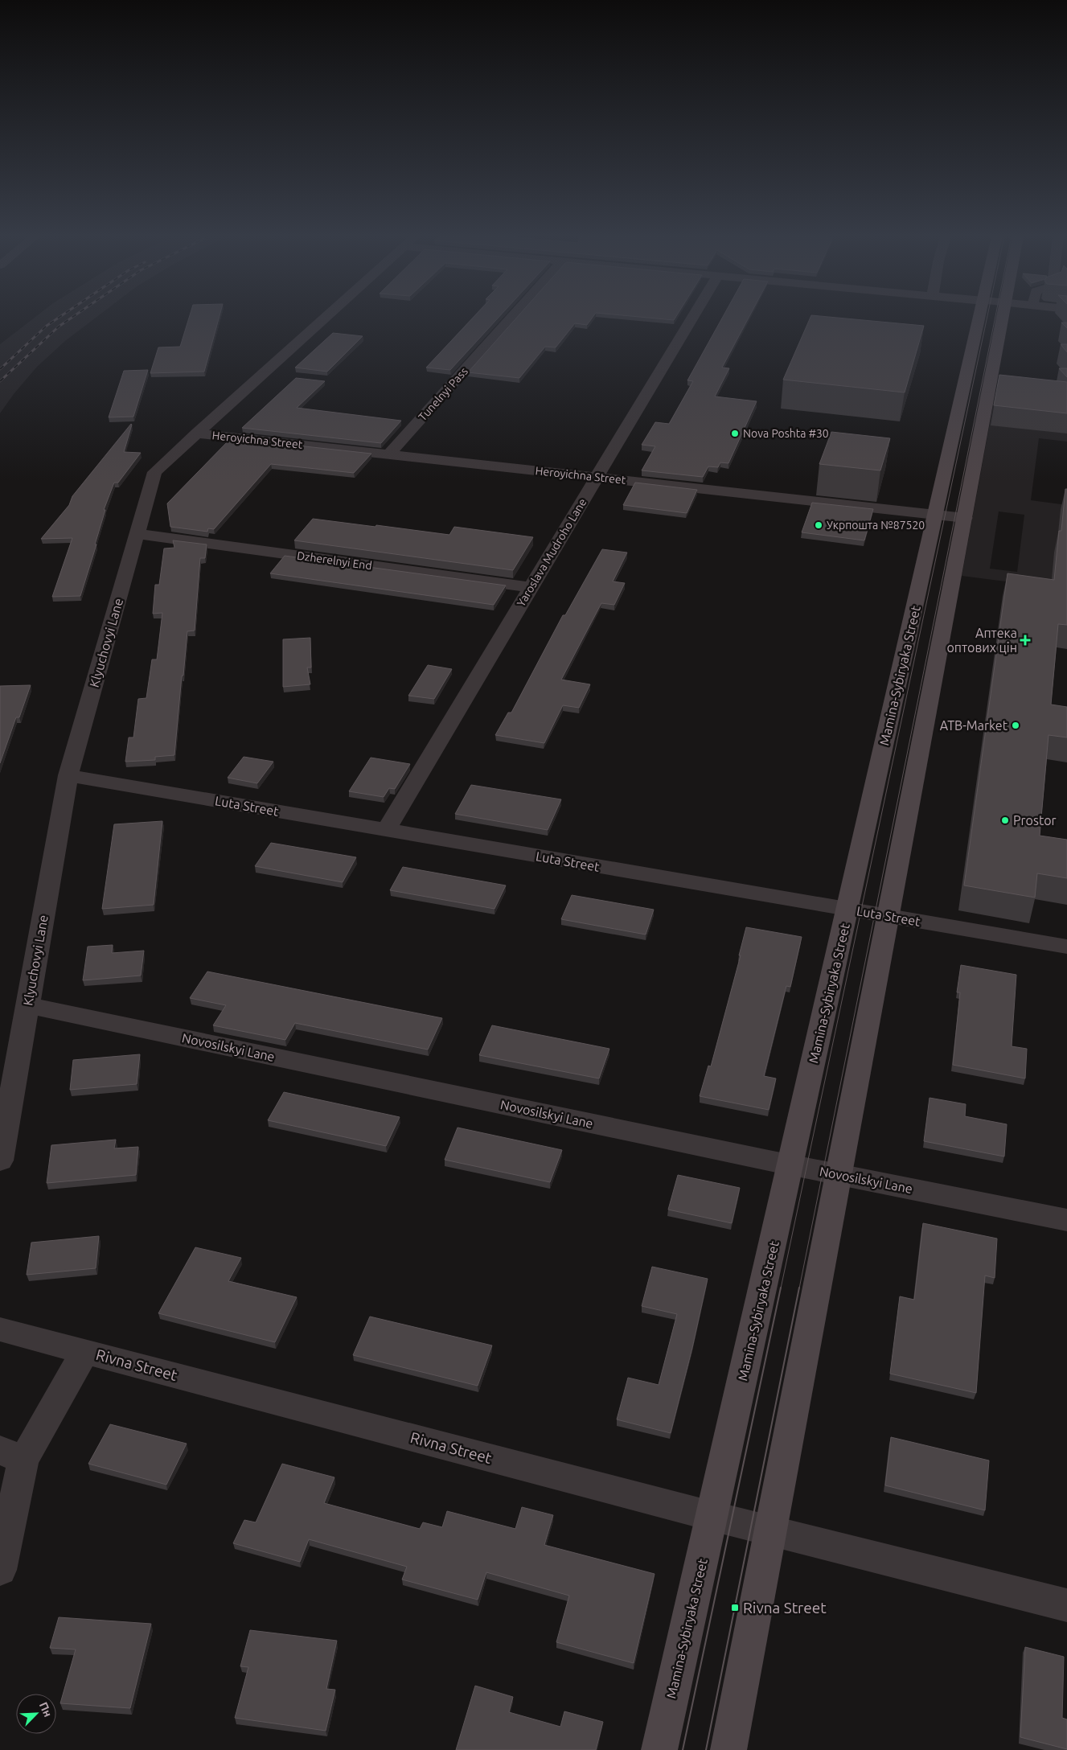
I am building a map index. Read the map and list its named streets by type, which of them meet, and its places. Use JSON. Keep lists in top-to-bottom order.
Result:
{
  "streets": {
    "main road": ["Mamina-Sybiryaka Street"],
    "street": [
      "Tunelnyi Pass",
      "Heroyichna Street",
      "Yaroslava Mudroho Lane",
      "Dzherelnyi End",
      "Klyuchovyi Lane",
      "Luta Street",
      "Novosilskyi Lane",
      "Rivna Street"
    ]
  },
  "crossings": [
    ["Tunelnyi Pass", "Heroyichna Street"],
    ["Heroyichna Street", "Yaroslava Mudroho Lane"],
    ["Heroyichna Street", "Klyuchovyi Lane"],
    ["Heroyichna Street", "Mamina-Sybiryaka Street"],
    ["Yaroslava Mudroho Lane", "Dzherelnyi End"],
    ["Yaroslava Mudroho Lane", "Luta Street"],
    ["Dzherelnyi End", "Klyuchovyi Lane"],
    ["Klyuchovyi Lane", "Luta Street"],
    ["Klyuchovyi Lane", "Novosilskyi Lane"],
    ["Mamina-Sybiryaka Street", "Luta Street"],
    ["Mamina-Sybiryaka Street", "Novosilskyi Lane"],
    ["Mamina-Sybiryaka Street", "Rivna Street"]
  ],
  "places": {
    "other": [
      "Nova Poshta #30",
      "Укрпошта №87520",
      "ATB-Market",
      "Prostor"
    ],
    "health": ["Аптека оптових цін"],
    "transit": ["Rivna Street"]
  },
  "north": "top right"
}
